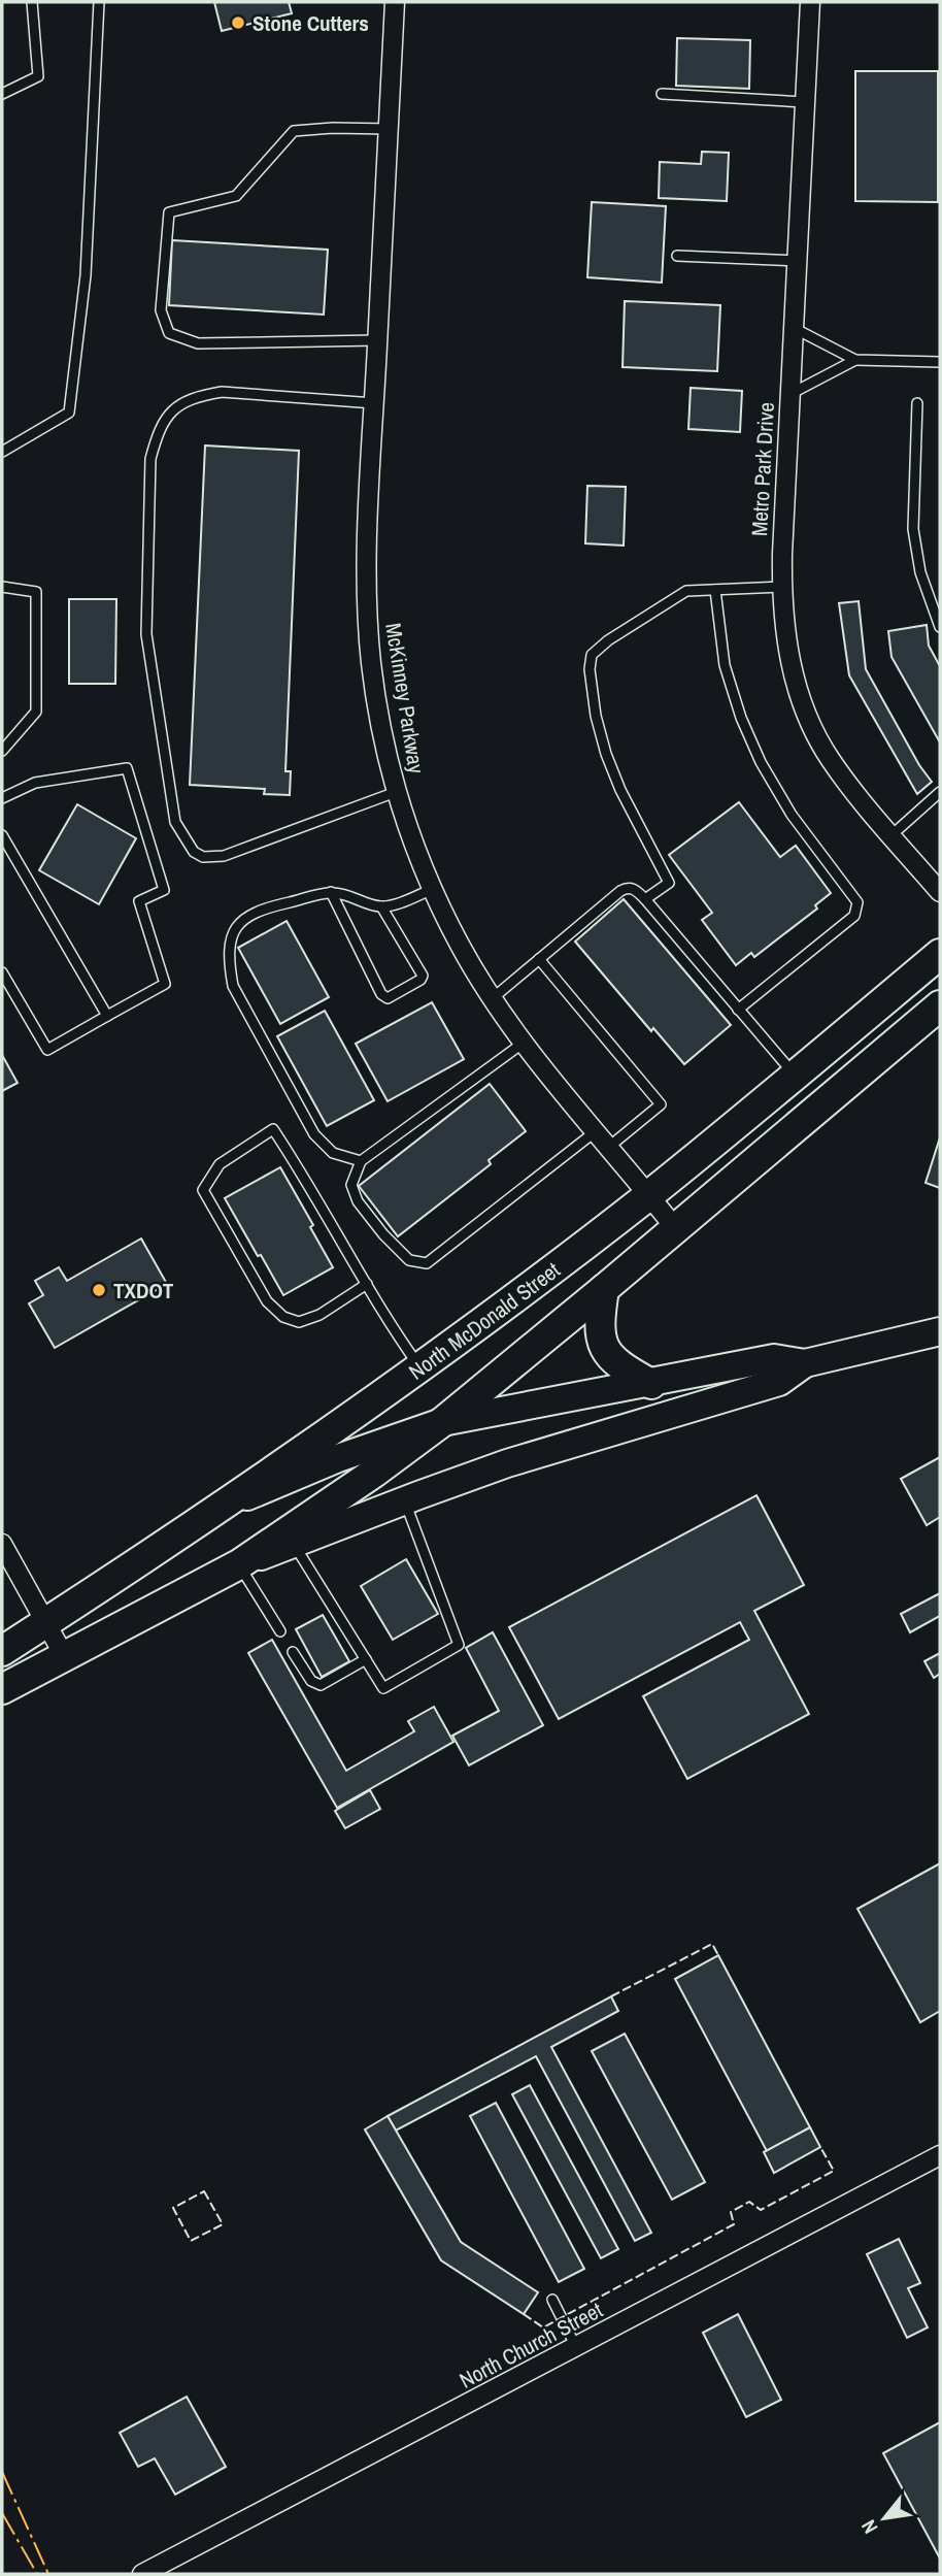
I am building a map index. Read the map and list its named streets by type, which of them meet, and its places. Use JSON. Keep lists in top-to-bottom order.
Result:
{
  "streets": {
    "main road": ["North McDonald Street"],
    "street": ["Metro Park Drive", "McKinney Parkway", "North Church Street"]
  },
  "crossings": [
    ["McKinney Parkway", "North McDonald Street"]
  ],
  "places": ["Stone Cutters", "TXDOT"],
  "north": "bottom left"
}
